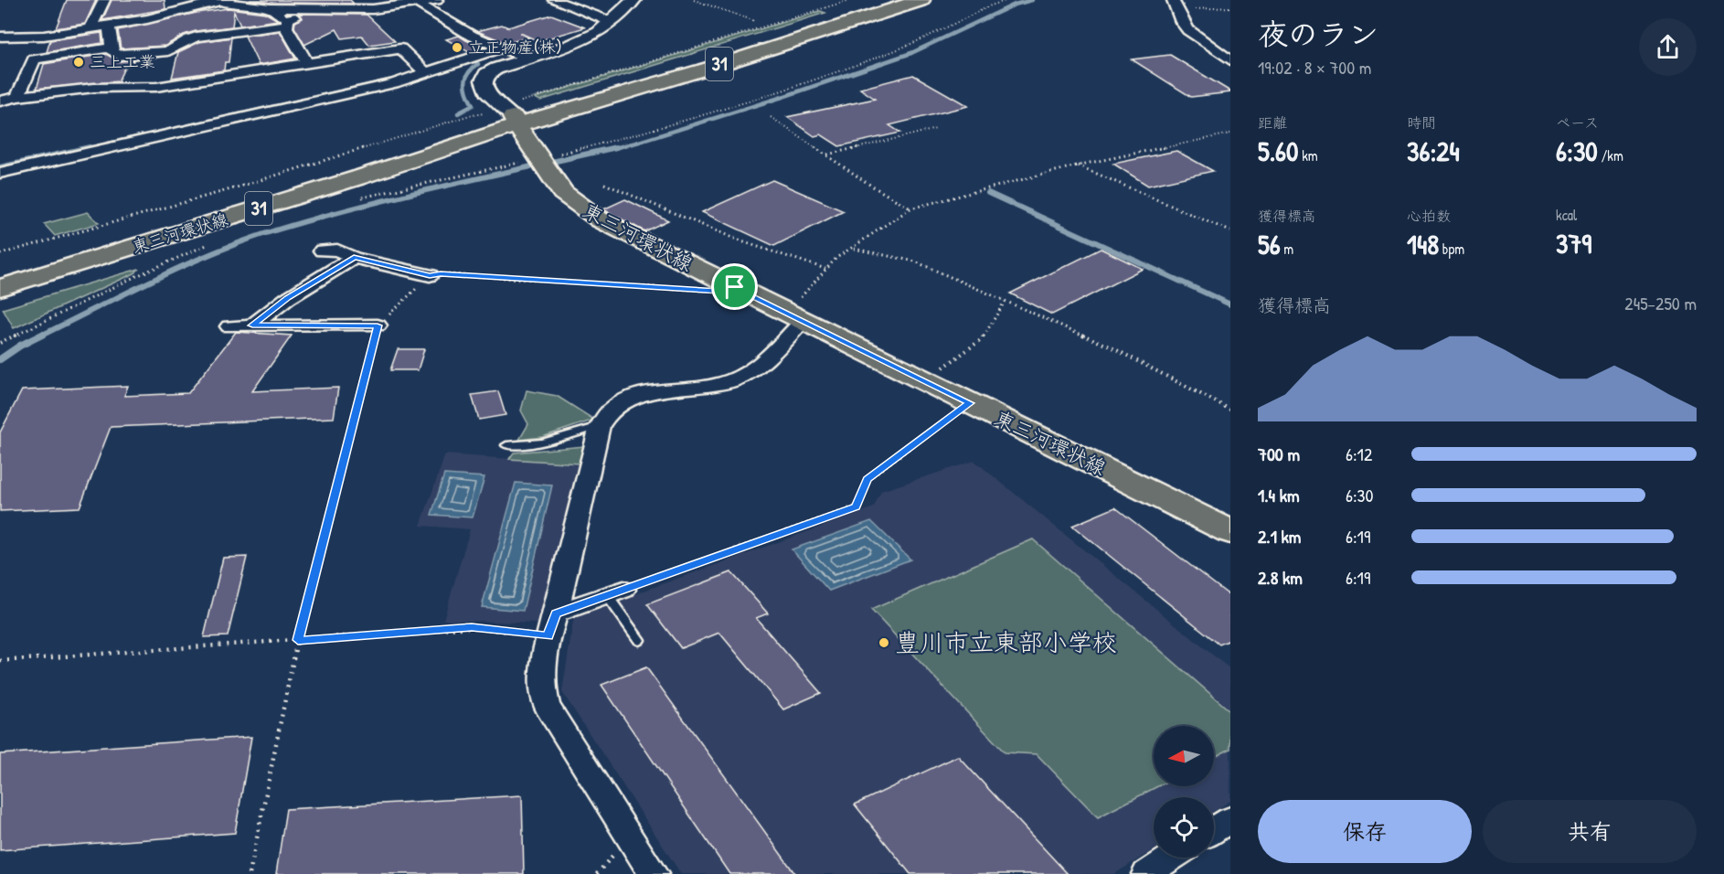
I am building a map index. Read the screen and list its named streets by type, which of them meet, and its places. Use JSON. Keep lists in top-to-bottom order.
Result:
{
  "streets": {
    "main road": ["31", "東三河環状線"]
  },
  "places": ["立正物産(株)", "三上工業", "豊川市立東部小学校"],
  "north": "left",
  "page": {
    "heading": ["夜のラン", "19:02 · 8 × 700 m"],
    "stats": [
      ["距離", "5.60 km"],
      ["時間", "36:24"],
      ["ペース", "6:30 /km"],
      ["獲得標高", "56 m"],
      ["心拍数", "148 bpm"],
      ["kcal", "379"]
    ],
    "chart": ["獲得標高", "245–250 m"],
    "list": [
      {
        "name": "700 m",
        "note": "6:12"
      },
      {
        "name": "1.4 km",
        "note": "6:30"
      },
      {
        "name": "2.1 km",
        "note": "6:19"
      },
      {
        "name": "2.8 km",
        "note": "6:19"
      }
    ],
    "buttons": ["保存", "共有"]
  }
}
